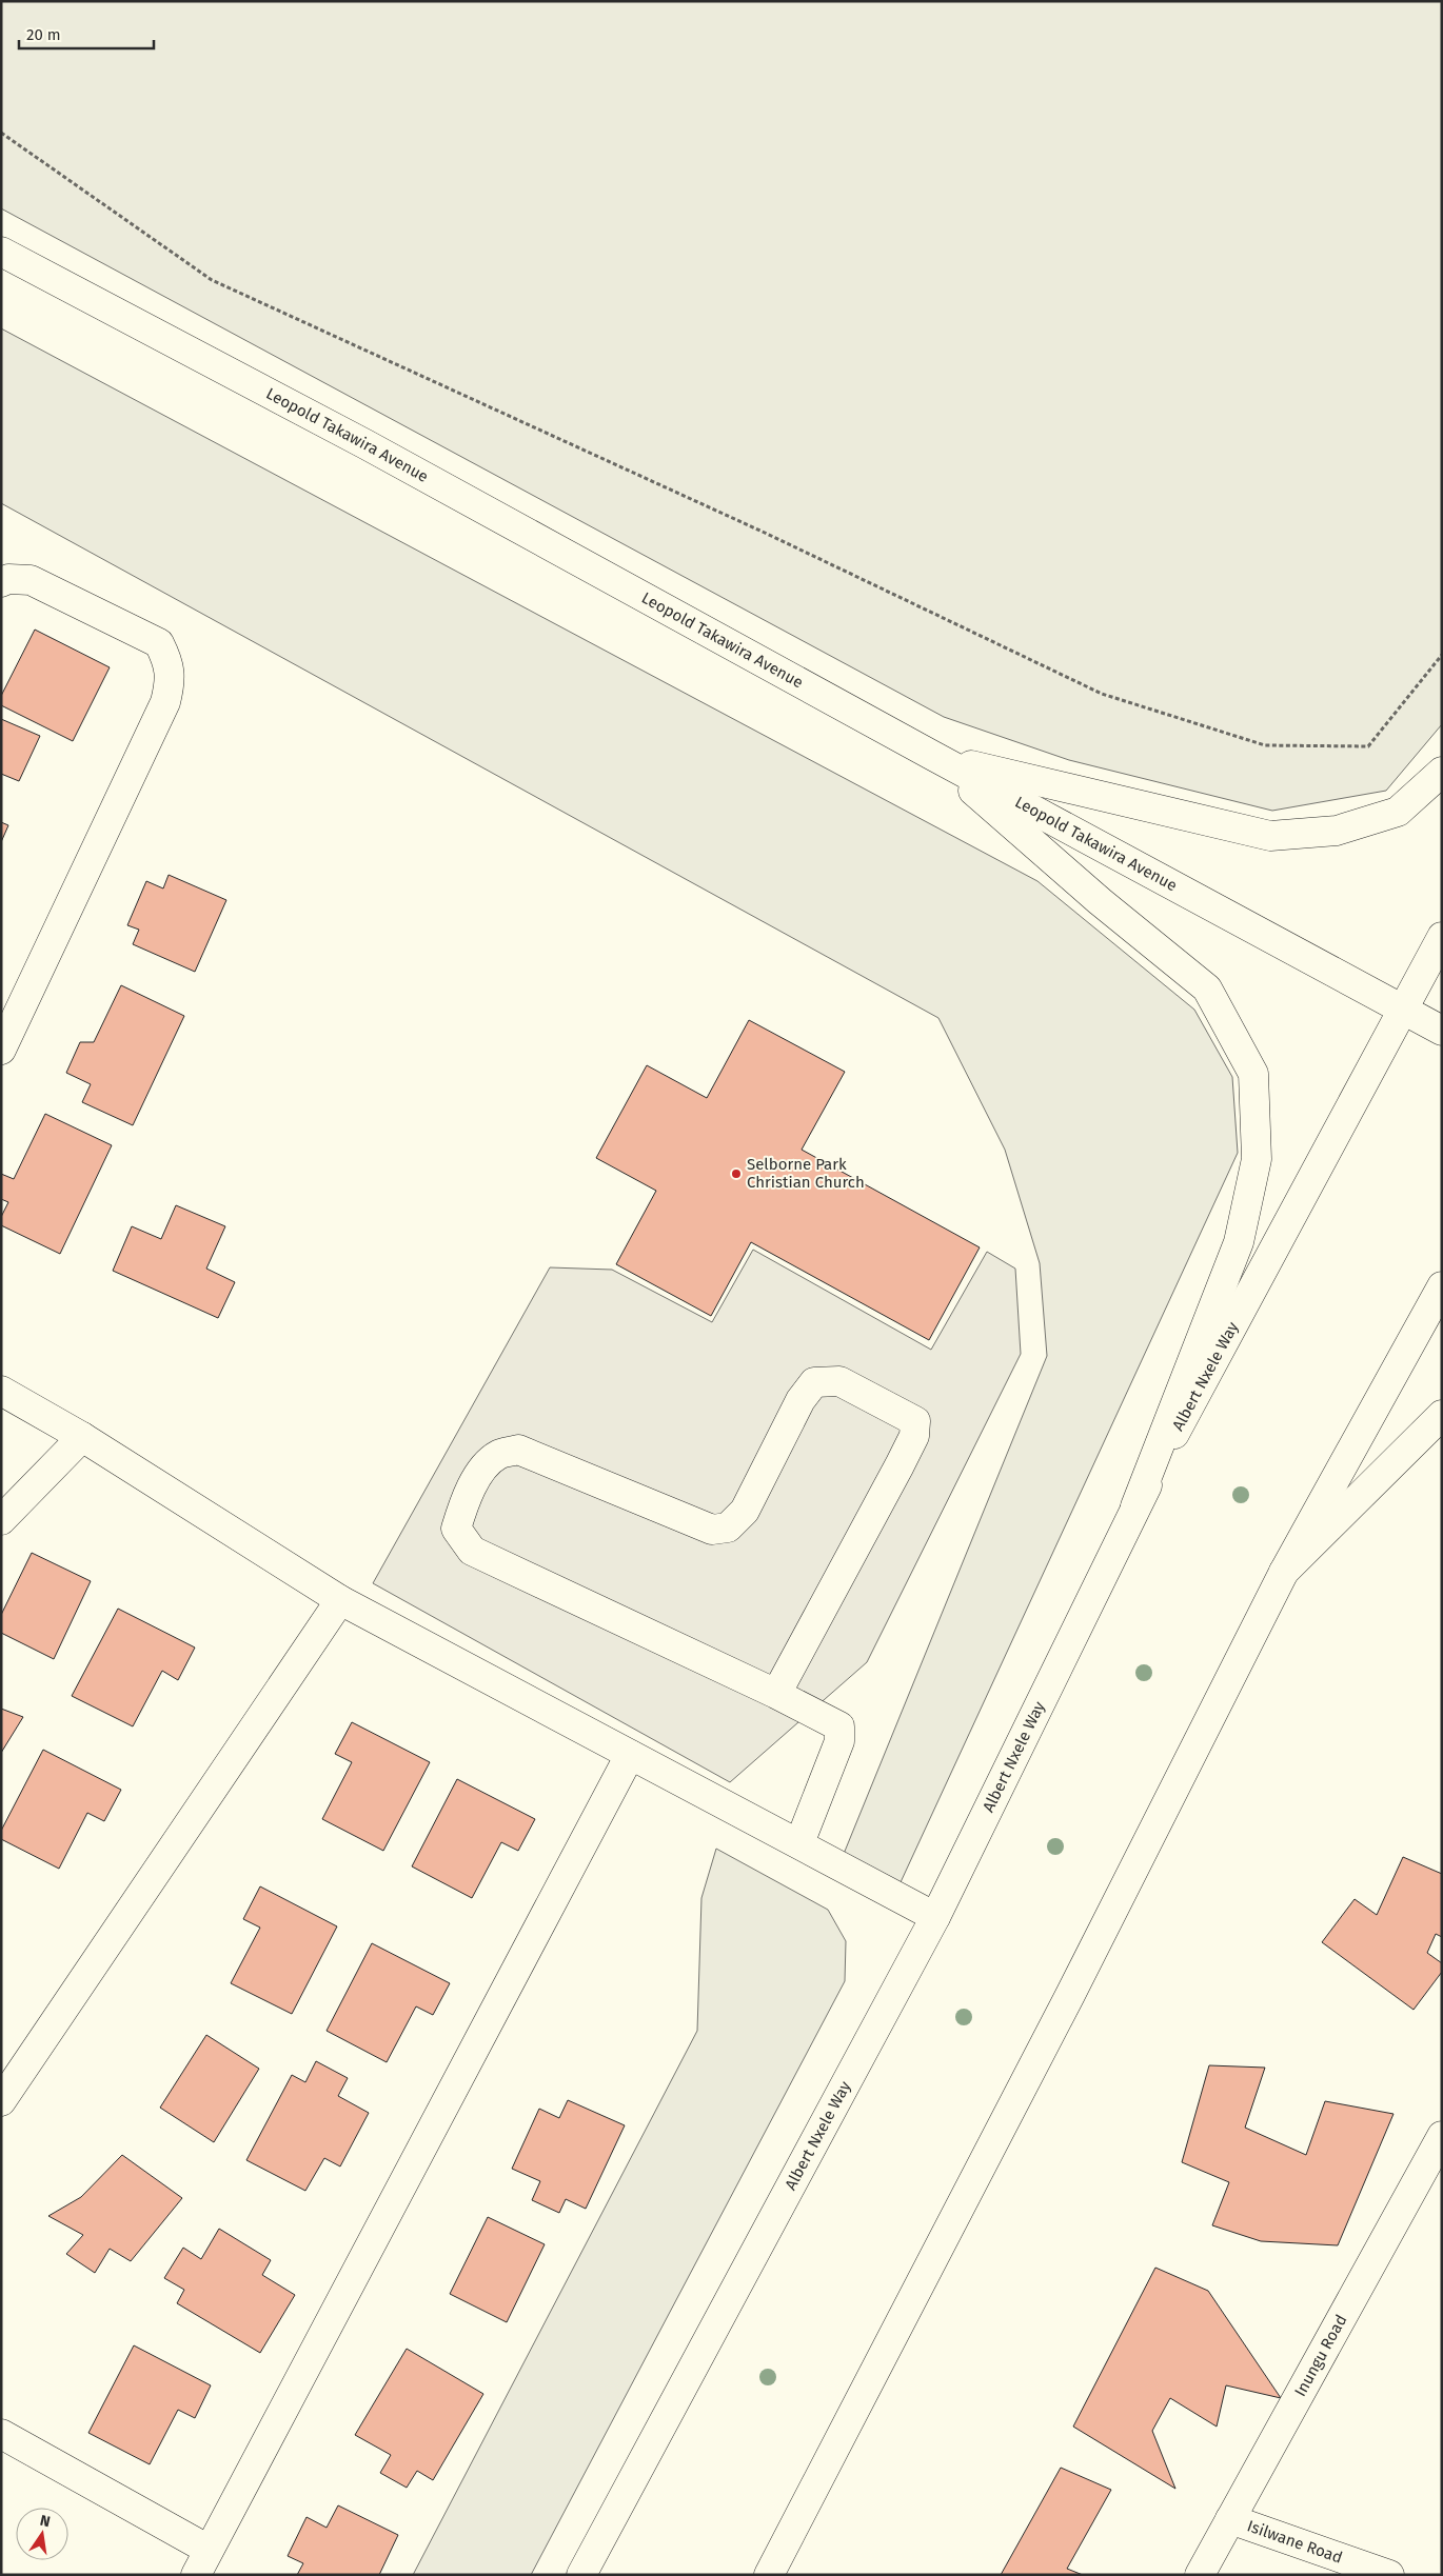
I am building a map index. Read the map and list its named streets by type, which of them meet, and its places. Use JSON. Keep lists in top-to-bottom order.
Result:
{
  "streets": {
    "main road": [
      "Leopold Takawira Avenue",
      "Albert Nxele Way",
      "Inungu Road",
      "Isilwane Road"
    ]
  },
  "crossings": [
    ["Leopold Takawira Avenue", "Albert Nxele Way"],
    ["Inungu Road", "Isilwane Road"]
  ],
  "places": ["Selborne Park Christian Church"],
  "scale_bar": "20 m",
  "north": "top"
}
